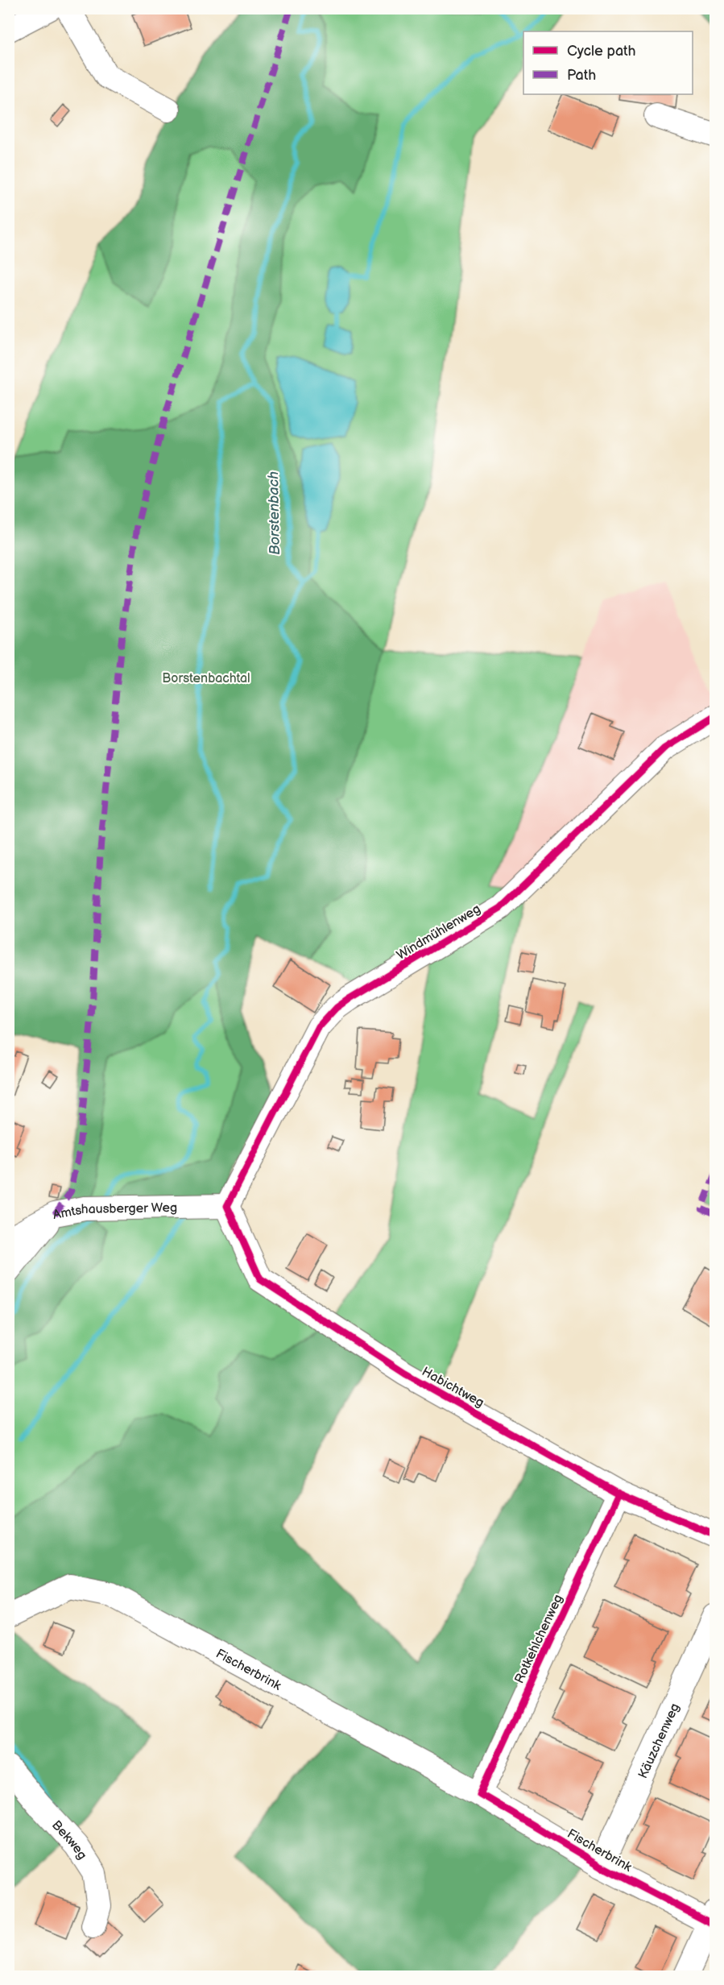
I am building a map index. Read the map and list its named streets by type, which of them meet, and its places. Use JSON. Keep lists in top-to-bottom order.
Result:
{
  "streets": {
    "street": [
      "Windmühlenweg",
      "Amtshausberger Weg",
      "Habichtweg",
      "Rotkehlchenweg",
      "Fischerbrink",
      "Käuzchenweg",
      "Bekweg"
    ]
  },
  "crossings": [
    ["Windmühlenweg", "Amtshausberger Weg"],
    ["Windmühlenweg", "Habichtweg"],
    ["Amtshausberger Weg", "Habichtweg"],
    ["Habichtweg", "Rotkehlchenweg"],
    ["Rotkehlchenweg", "Fischerbrink"],
    ["Fischerbrink", "Käuzchenweg"]
  ],
  "water": ["Borstenbach"],
  "parks": ["Borstenbachtal"],
  "legend": ["Cycle path", "Path"]
}
